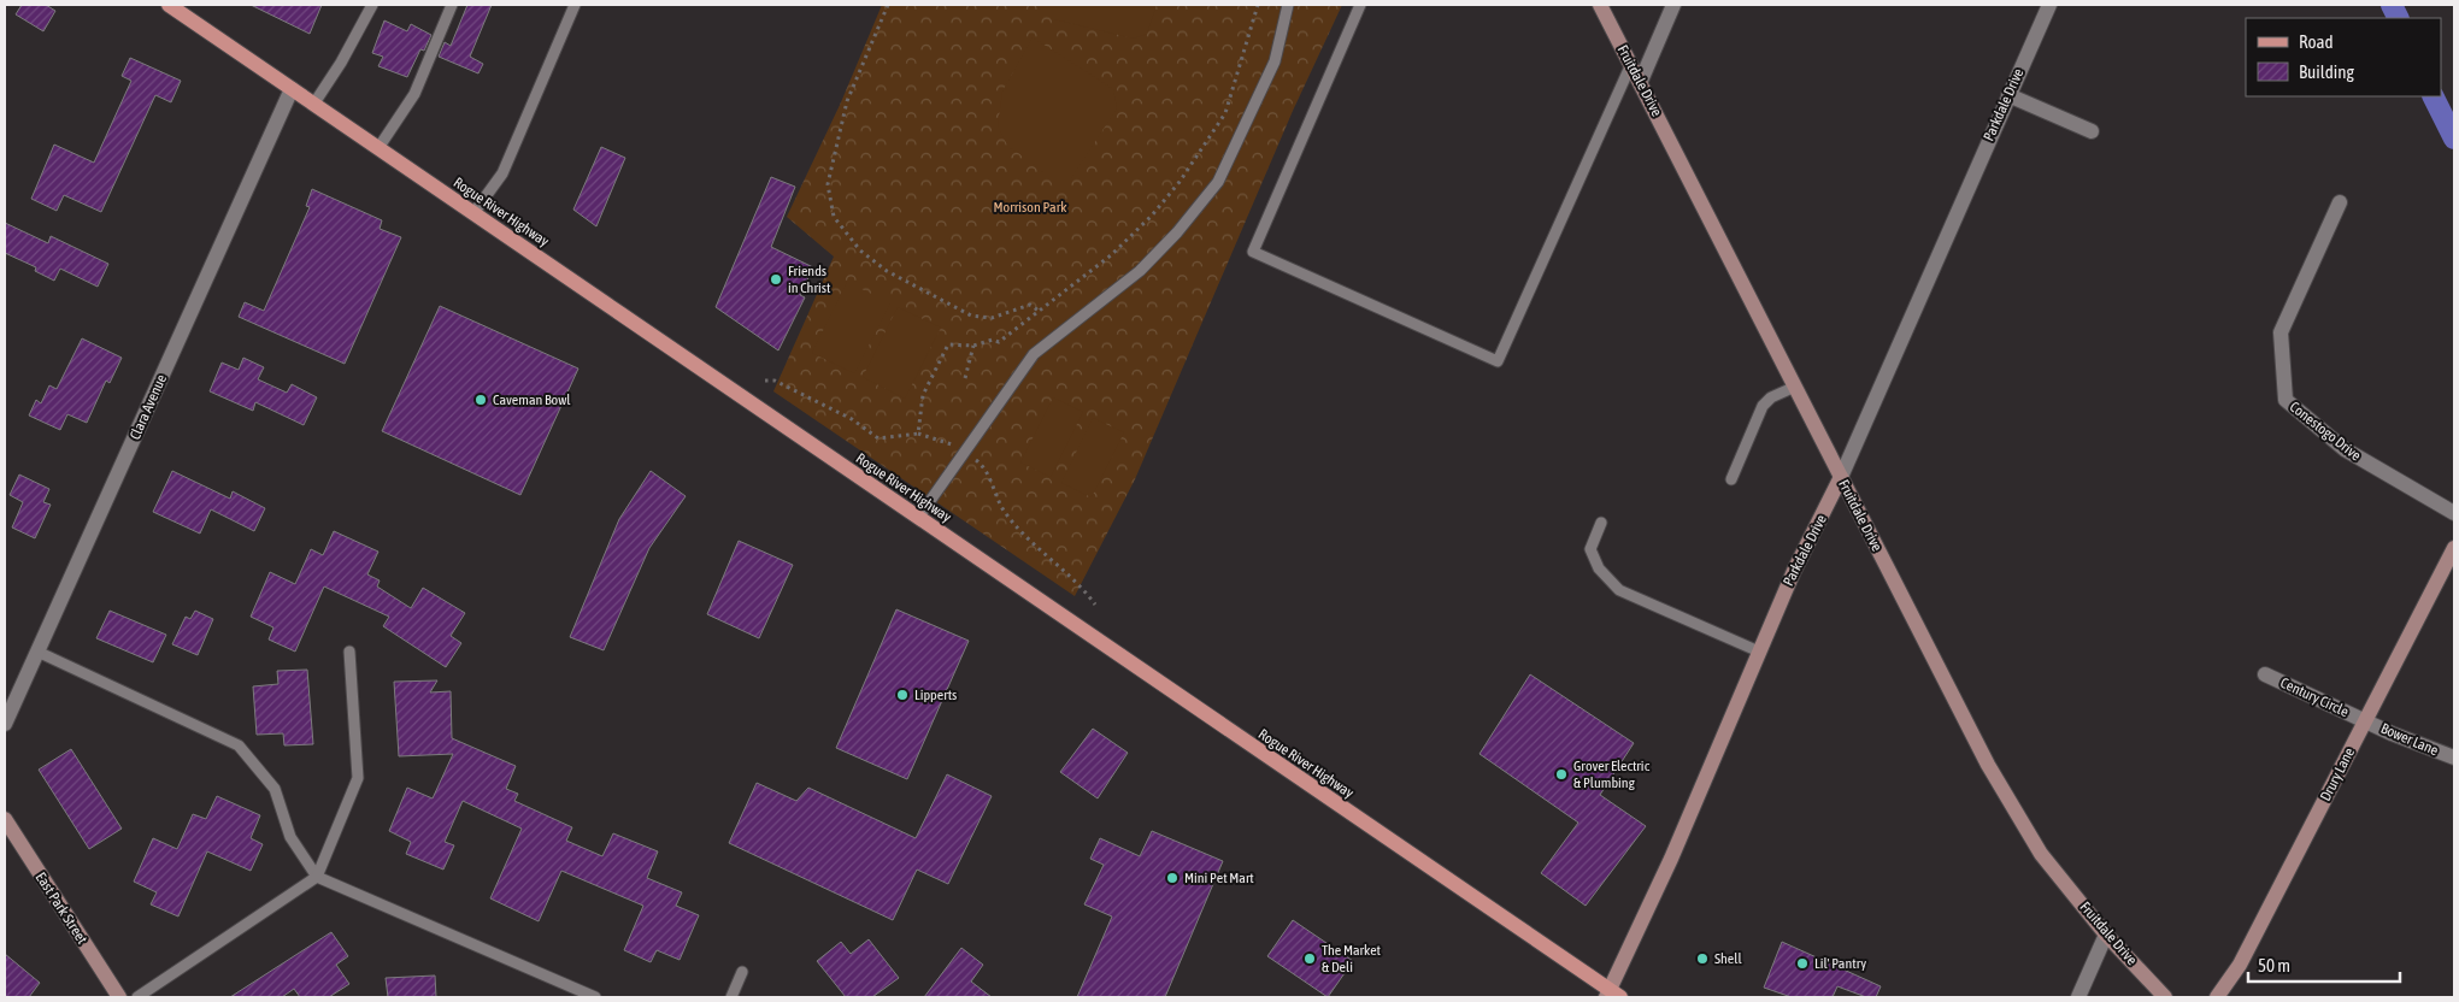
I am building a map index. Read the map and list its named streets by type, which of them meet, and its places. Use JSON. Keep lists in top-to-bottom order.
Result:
{
  "streets": {
    "main road": ["Rogue River Highway"],
    "street": [
      "Fruitdale Drive",
      "Parkdale Drive",
      "Clara Avenue",
      "Conestogo Drive",
      "Century Circle",
      "Bower Lane",
      "Drury Lane",
      "East Park Street"
    ]
  },
  "crossings": [
    ["Fruitdale Drive", "Parkdale Drive"],
    ["Parkdale Drive", "Rogue River Highway"],
    ["Rogue River Highway", "Clara Avenue"],
    ["Century Circle", "Bower Lane"],
    ["Century Circle", "Drury Lane"],
    ["Bower Lane", "Drury Lane"]
  ],
  "parks": ["Morrison Park"],
  "places": [
    "Friends in Christ",
    "Caveman Bowl",
    "Lipperts",
    "Grover Electric & Plumbing",
    "Mini Pet Mart",
    "The Market & Deli",
    "Shell",
    "Lil' Pantry"
  ],
  "legend": ["Road", "Building"],
  "scale_bar": "50 m"
}
